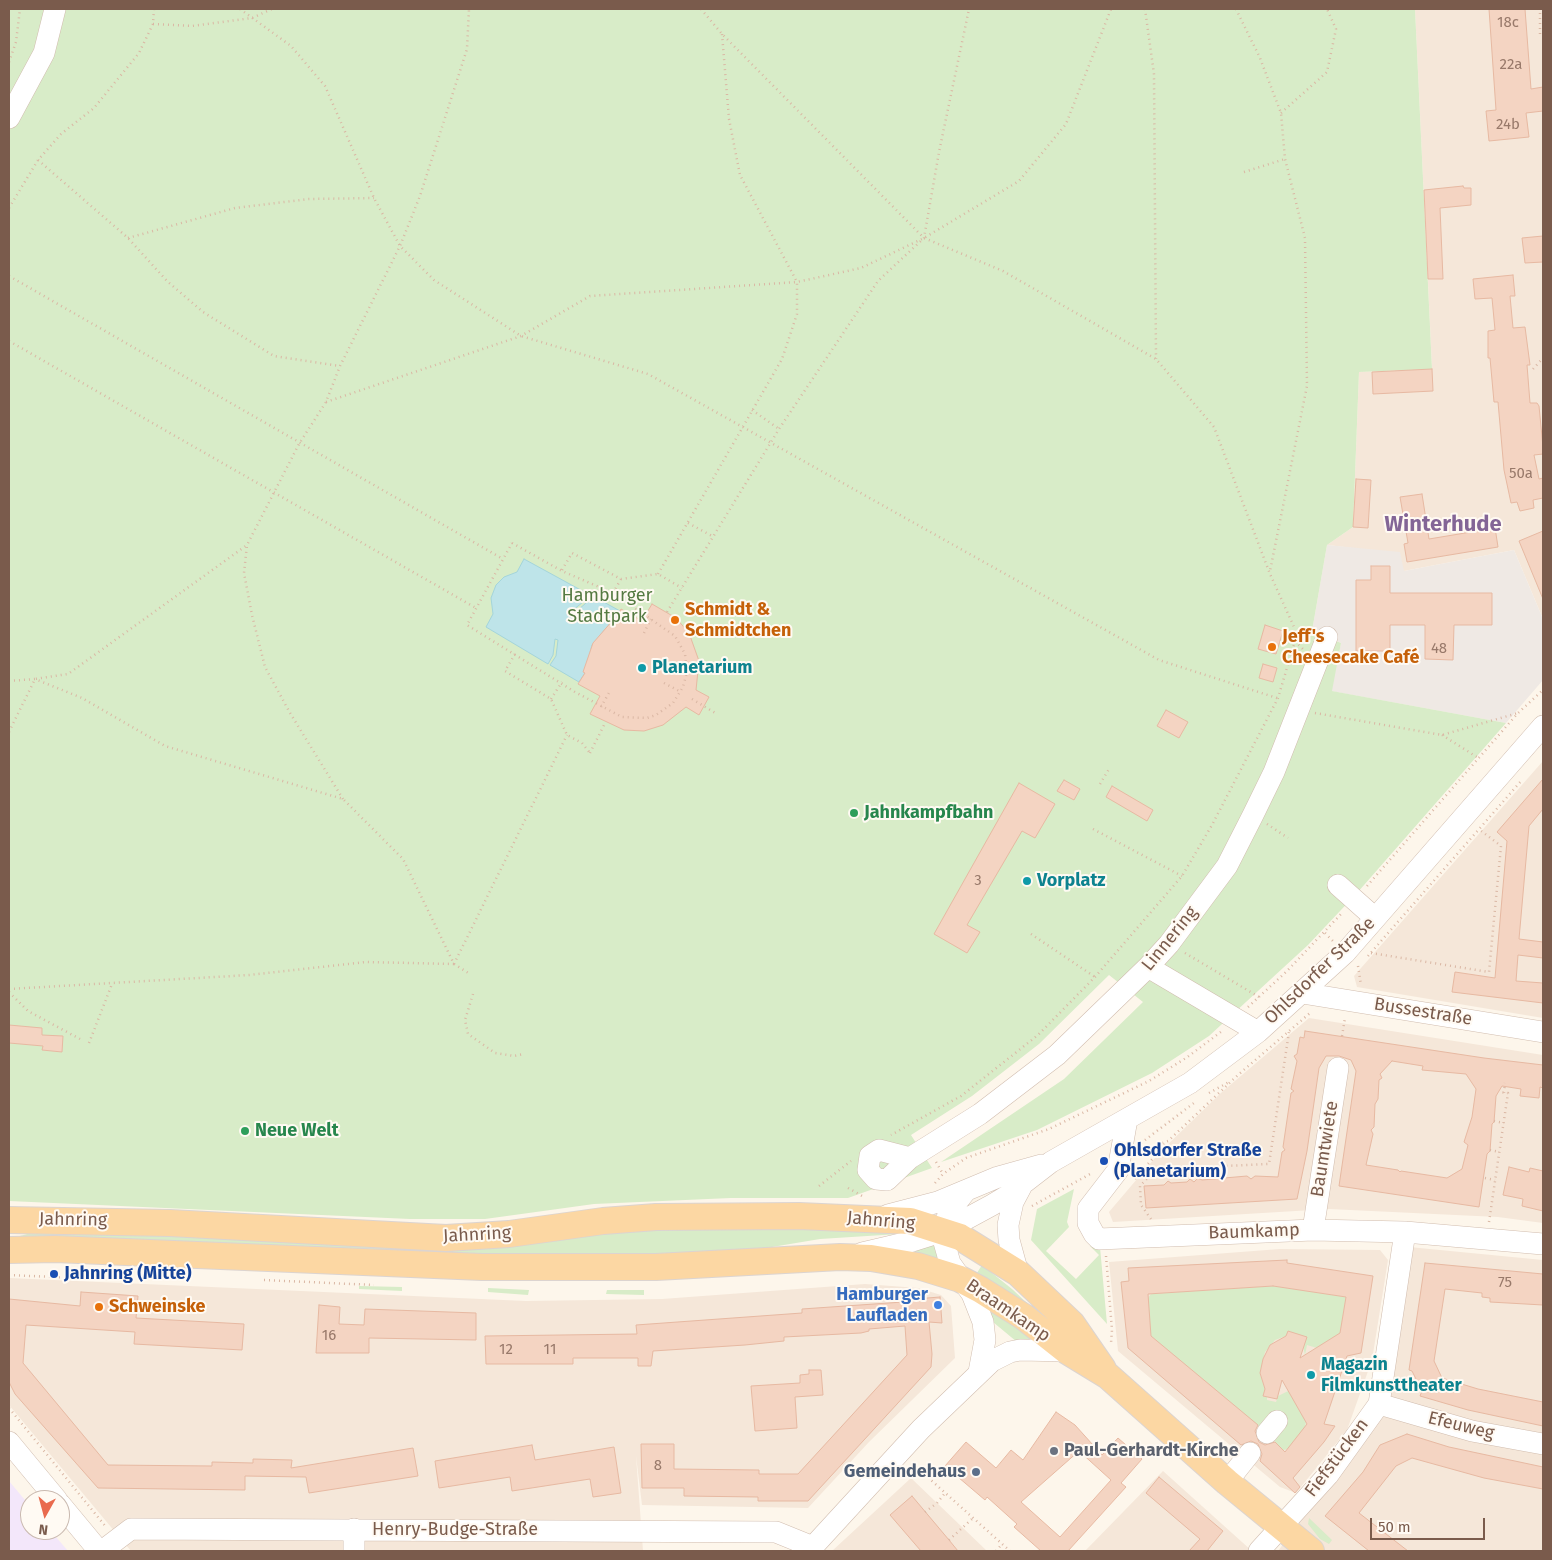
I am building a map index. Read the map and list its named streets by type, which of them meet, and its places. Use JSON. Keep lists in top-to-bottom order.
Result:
{
  "streets": {
    "main road": ["Jahnring", "Braamkamp"],
    "street": [
      "Linnering",
      "Ohlsdorfer Straße",
      "Bussestraße",
      "Baumtwiete",
      "Baumkamp",
      "Efeuweg",
      "Fiefstücken",
      "Henry-Budge-Straße"
    ]
  },
  "crossings": [
    ["Ohlsdorfer Straße", "Bussestraße"],
    ["Ohlsdorfer Straße", "Jahnring"],
    ["Ohlsdorfer Straße", "Baumkamp"],
    ["Ohlsdorfer Straße", "Braamkamp"],
    ["Baumtwiete", "Baumkamp"],
    ["Jahnring", "Braamkamp"],
    ["Baumkamp", "Fiefstücken"],
    ["Braamkamp", "Fiefstücken"],
    ["Efeuweg", "Fiefstücken"]
  ],
  "districts": ["Winterhude"],
  "parks": ["Hamburger Stadtpark"],
  "places": [
    "Schmidt & Schmidtchen",
    "Jeff's Cheesecake Café",
    "Planetarium",
    "Jahnkampfbahn",
    "Vorplatz",
    "Neue Welt",
    "Ohlsdorfer Straße (Planetarium)",
    "Jahnring (Mitte)",
    "Hamburger Laufladen",
    "Schweinske",
    "Magazin Filmkunsttheater",
    "Paul-Gerhardt-Kirche",
    "Gemeindehaus"
  ],
  "house_numbers": [
    "18c",
    "22a",
    "24b",
    "50a",
    "48",
    "3",
    "75",
    "16",
    "12",
    "11",
    "8"
  ],
  "scale_bar": "50 m",
  "north": "bottom"
}
